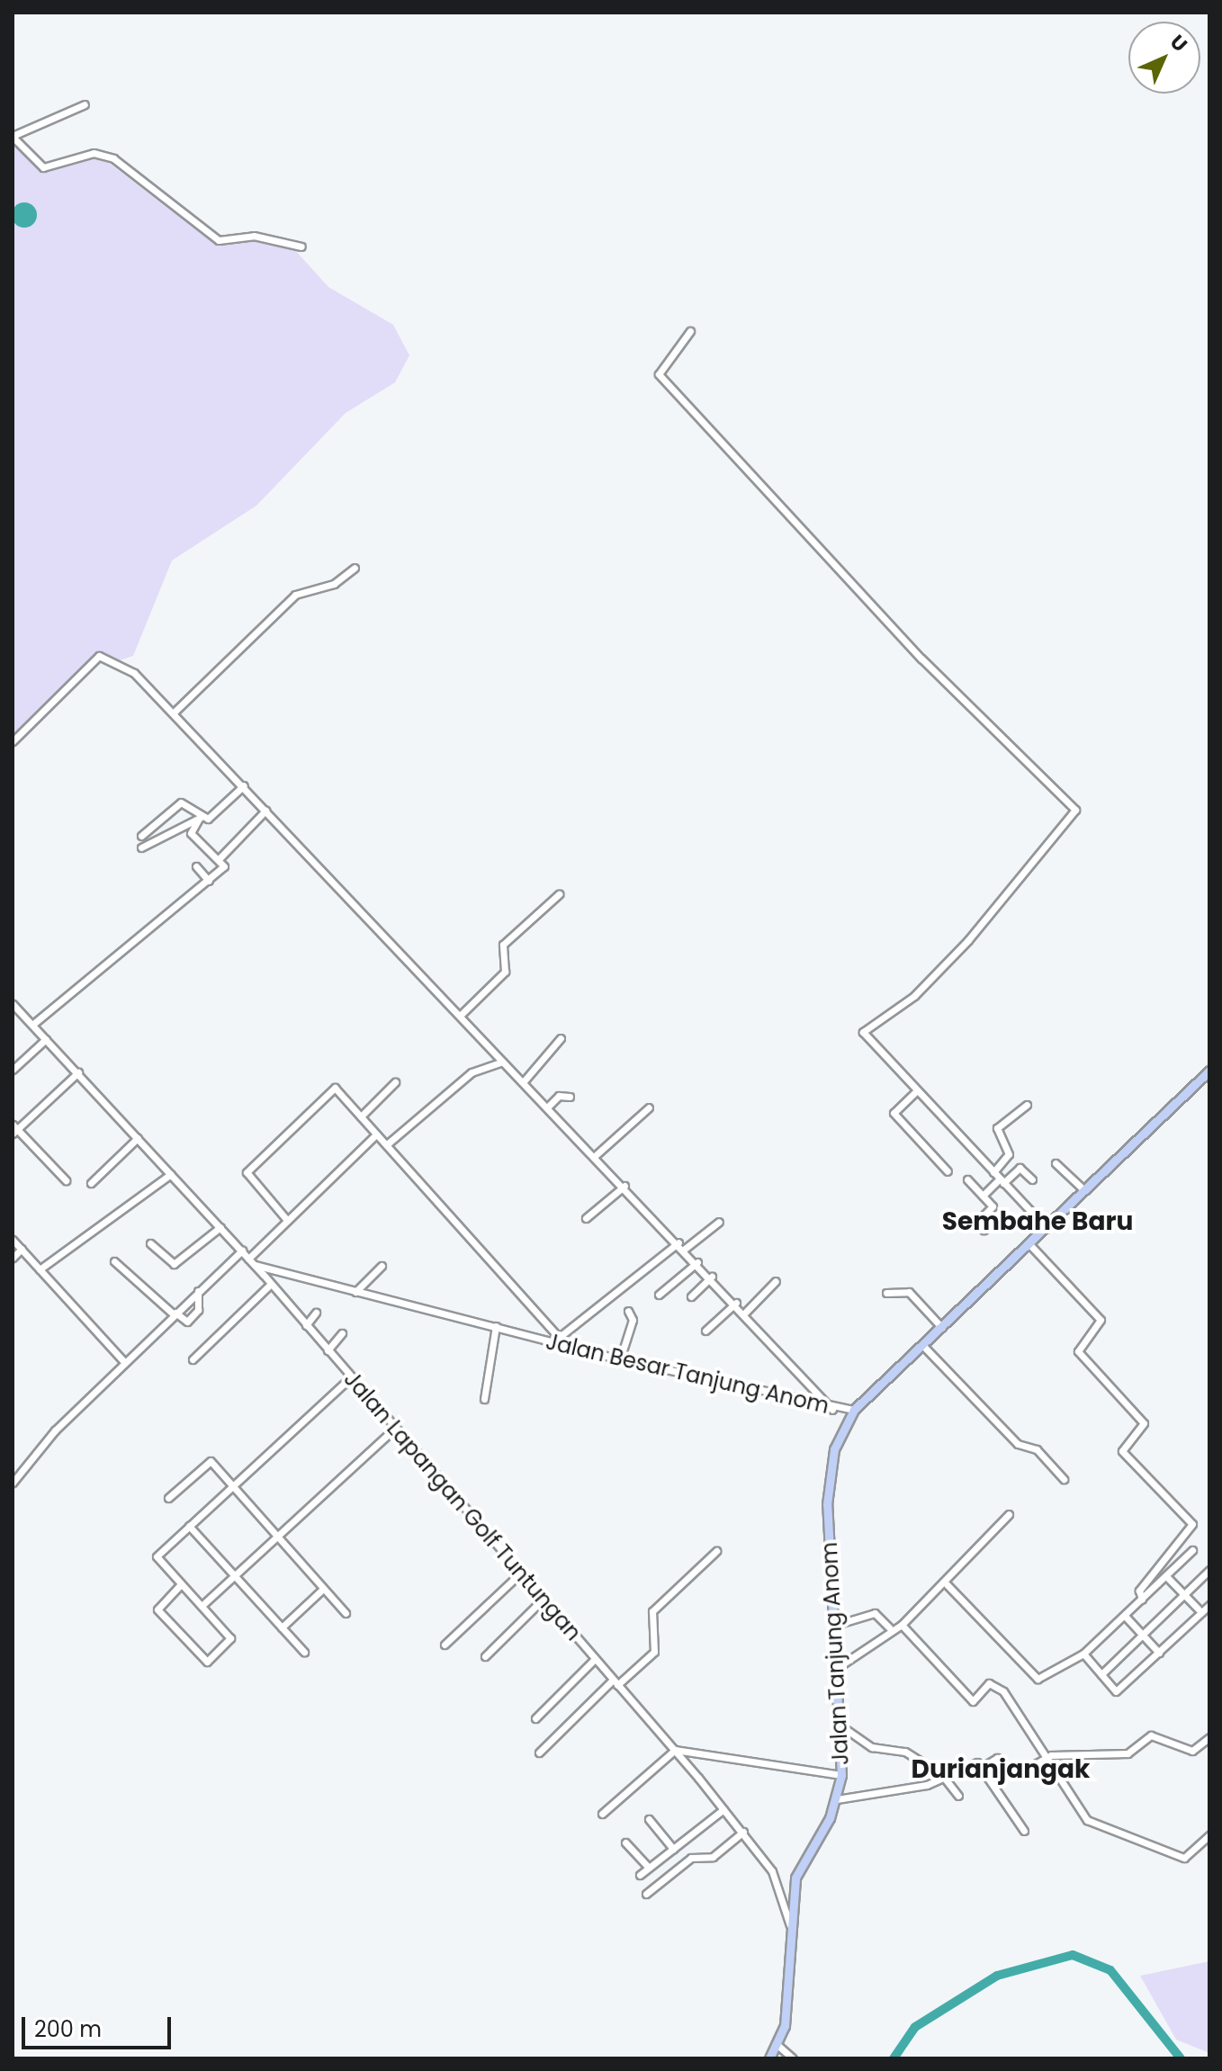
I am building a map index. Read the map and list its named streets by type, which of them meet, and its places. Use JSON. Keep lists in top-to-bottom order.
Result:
{
  "streets": {
    "main road": ["Jalan Besar Tanjung Anom", "Jalan Lapangan Golf Tuntungan", "Jalan Tanjung Anom"]
  },
  "crossings": [
    ["Jalan Besar Tanjung Anom", "Jalan Lapangan Golf Tuntungan"],
    ["Jalan Besar Tanjung Anom", "Jalan Tanjung Anom"],
    ["Jalan Lapangan Golf Tuntungan", "Jalan Tanjung Anom"]
  ],
  "districts": ["Sembahe Baru", "Durianjangak"],
  "scale_bar": "200 m",
  "north": "top right"
}
